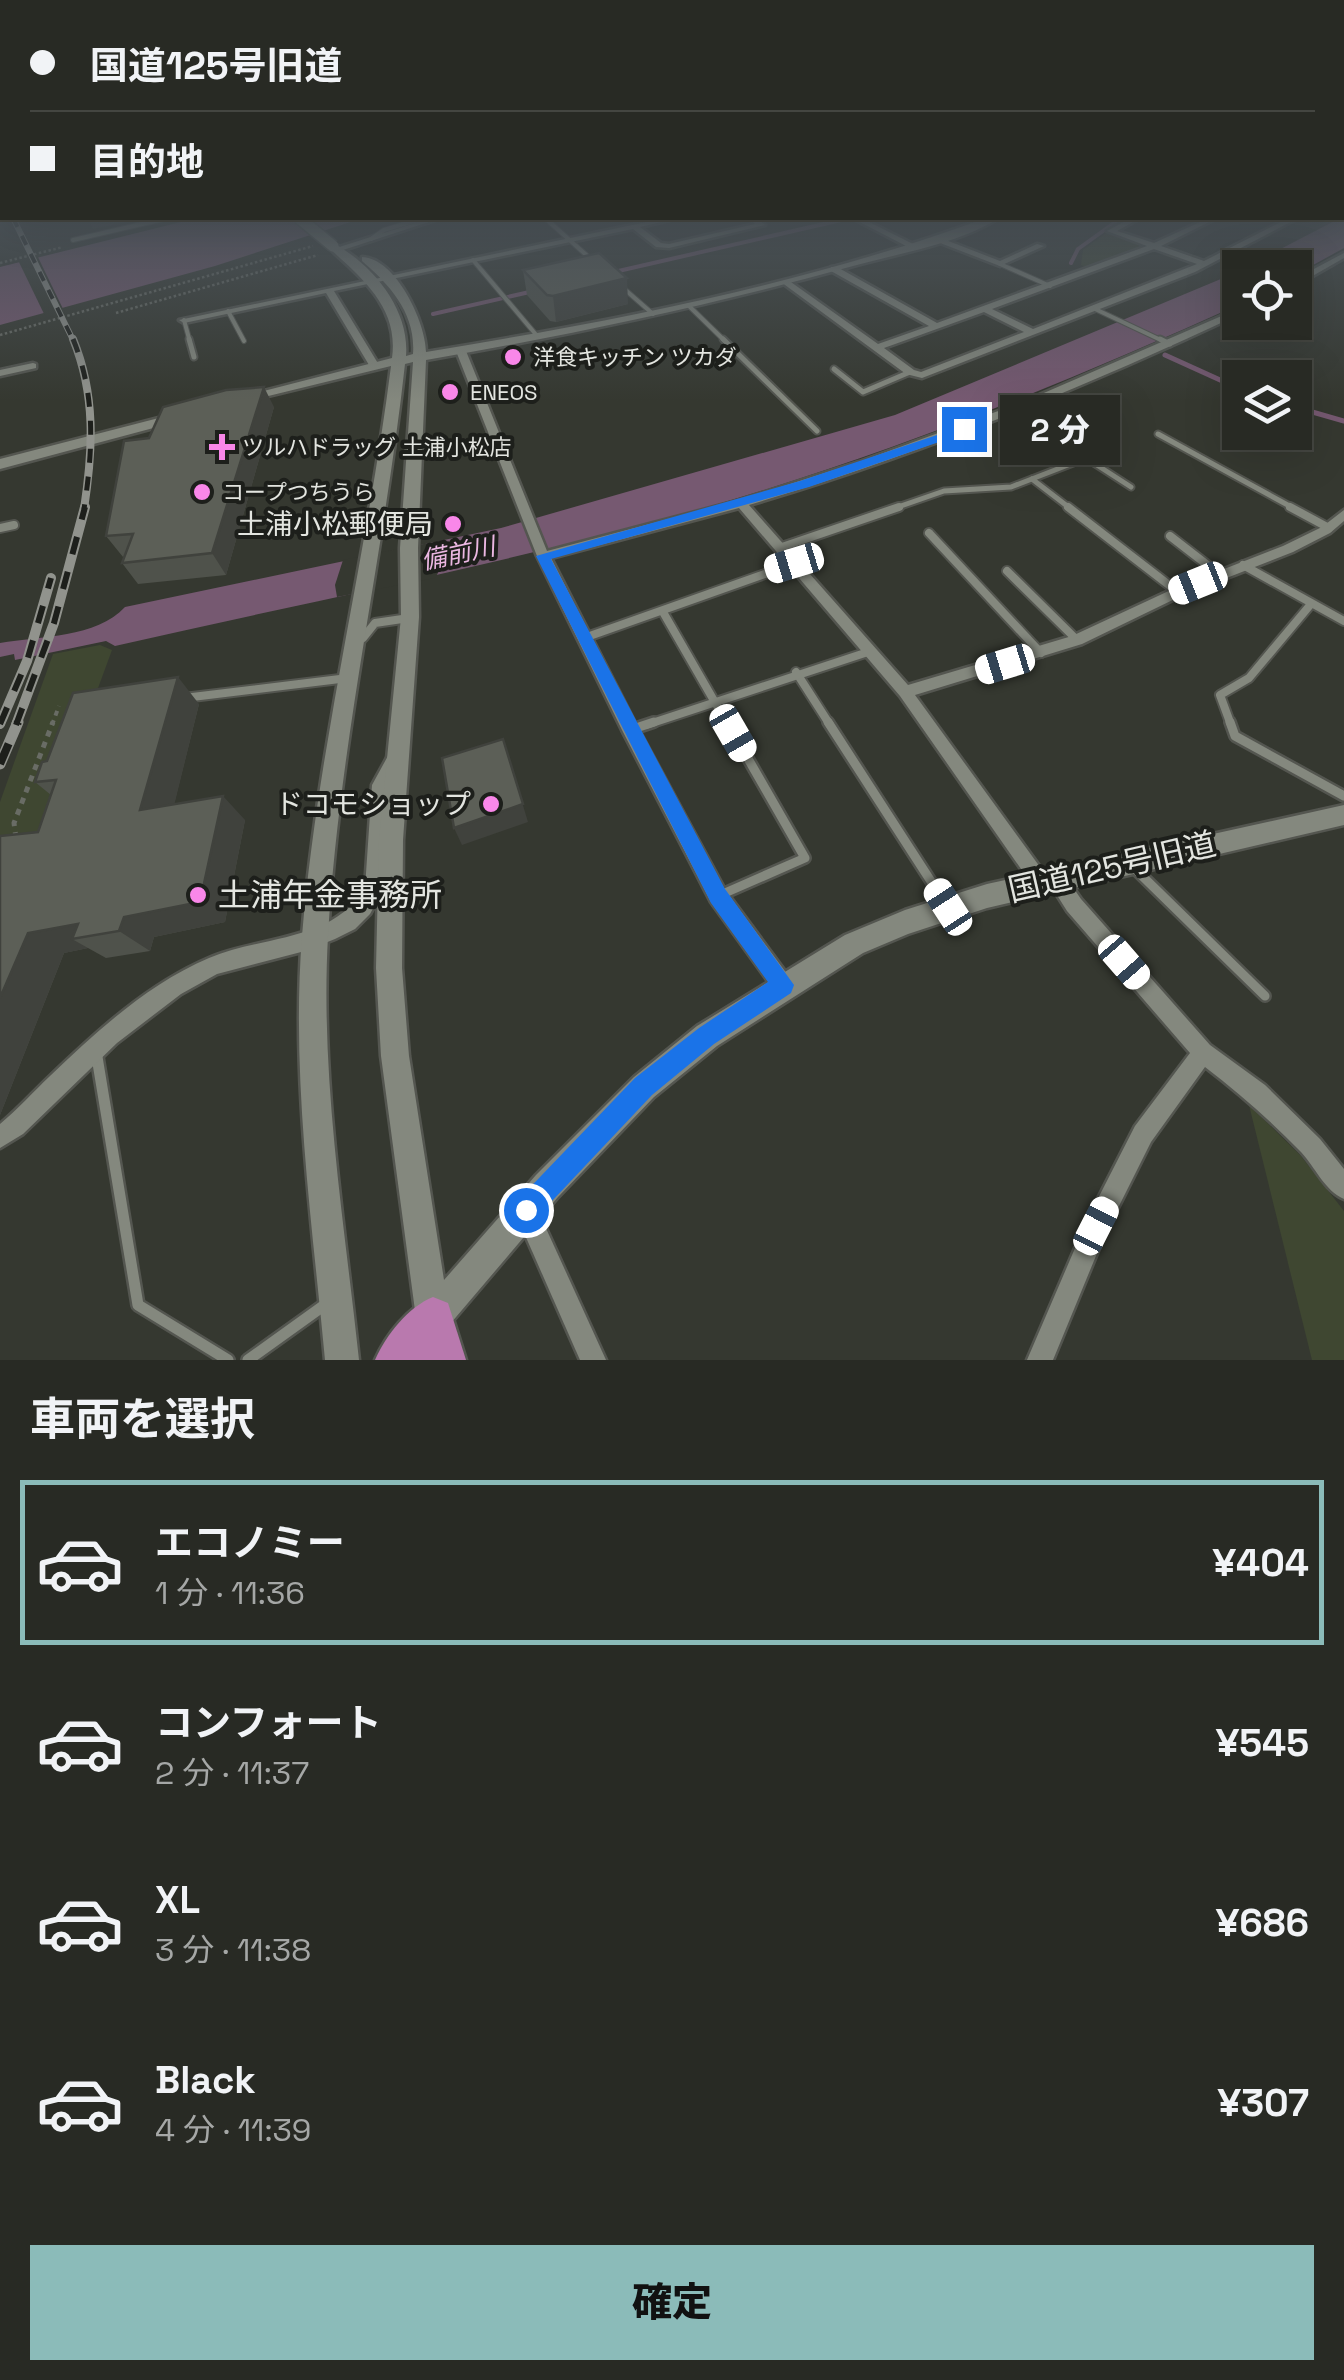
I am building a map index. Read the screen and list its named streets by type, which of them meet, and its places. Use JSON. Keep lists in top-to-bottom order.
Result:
{
  "streets": {
    "street": ["国道125号旧道"]
  },
  "water": ["備前川"],
  "places": {
    "other": [
      "洋食キッチン ツカダ",
      "ENEOS",
      "コープつちうら",
      "土浦小松郵便局",
      "ドコモショップ",
      "土浦年金事務所"
    ],
    "health": ["ツルハドラッグ 土浦小松店"]
  },
  "page": {
    "banner": ["国道125号旧道", "目的地"],
    "bubble": "2 分",
    "heading": "車両を選択",
    "list": [
      {
        "name": "エコノミー",
        "note": "1 分 · 11:36",
        "value": "¥404"
      },
      {
        "name": "コンフォート",
        "note": "2 分 · 11:37",
        "value": "¥545"
      },
      {
        "name": "XL",
        "note": "3 分 · 11:38",
        "value": "¥686"
      },
      {
        "name": "Black",
        "note": "4 分 · 11:39",
        "value": "¥307"
      }
    ],
    "buttons": "確定"
  }
}
